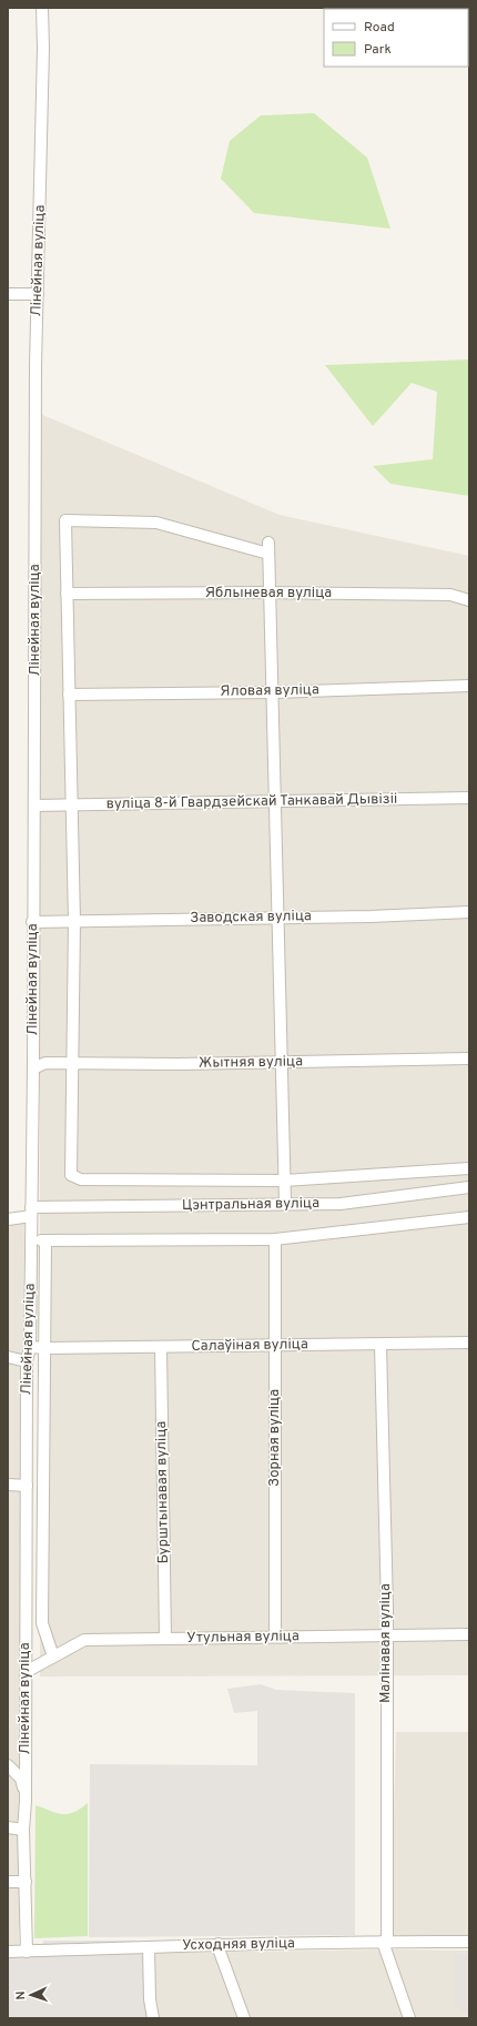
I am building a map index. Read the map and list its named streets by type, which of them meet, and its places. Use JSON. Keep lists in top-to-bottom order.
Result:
{
  "streets": {
    "street": [
      "Лінейная вуліца",
      "Яблыневая вуліца",
      "Яловая вуліца",
      "вуліца 8-й Гвардзейскай Танкавай Дывізіі",
      "Заводская вуліца",
      "Жытняя вуліца",
      "Цэнтральная вуліца",
      "Салаўіная вуліца",
      "Зорная вуліца",
      "Бурштынавая вуліца",
      "Утульная вуліца",
      "Малінавая вуліца",
      "Усходняя вуліца"
    ]
  },
  "crossings": [
    ["Лінейная вуліца", "вуліца 8-й Гвардзейскай Танкавай Дывізіі"],
    ["Лінейная вуліца", "Заводская вуліца"],
    ["Лінейная вуліца", "Жытняя вуліца"],
    ["Лінейная вуліца", "Цэнтральная вуліца"],
    ["Лінейная вуліца", "Салаўіная вуліца"],
    ["Лінейная вуліца", "Зорная вуліца"],
    ["Лінейная вуліца", "Утульная вуліца"],
    ["Лінейная вуліца", "Усходняя вуліца"],
    ["Салаўіная вуліца", "Зорная вуліца"],
    ["Салаўіная вуліца", "Бурштынавая вуліца"],
    ["Салаўіная вуліца", "Малінавая вуліца"],
    ["Зорная вуліца", "Утульная вуліца"],
    ["Бурштынавая вуліца", "Утульная вуліца"],
    ["Утульная вуліца", "Малінавая вуліца"],
    ["Малінавая вуліца", "Усходняя вуліца"]
  ],
  "legend": ["Road", "Park"],
  "north": "left"
}
